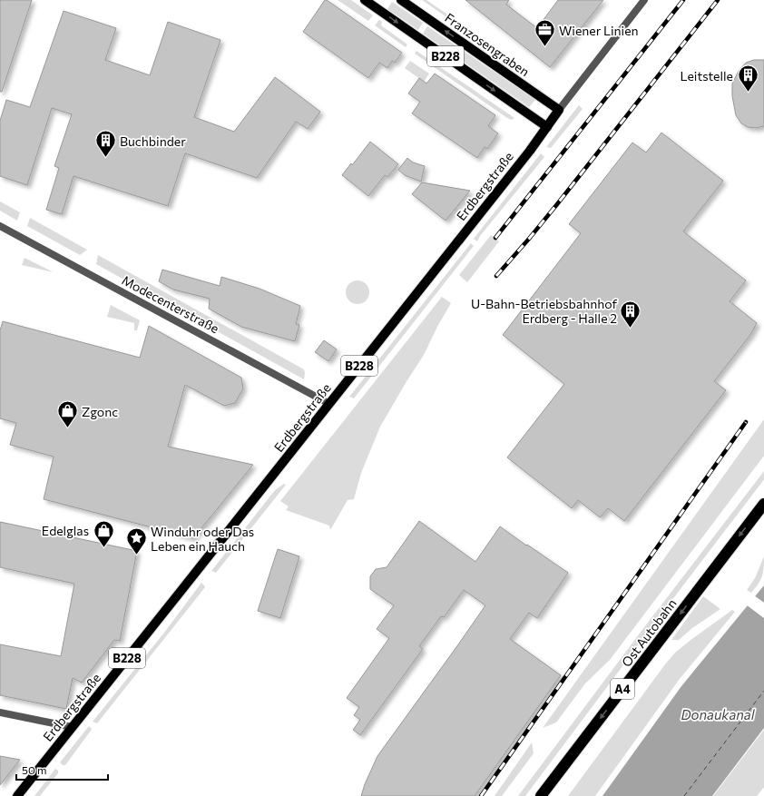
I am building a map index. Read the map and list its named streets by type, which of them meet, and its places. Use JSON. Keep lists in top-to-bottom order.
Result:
{
  "streets": {
    "highway": ["Ost Autobahn", "A4"],
    "main road": ["Franzosengraben", "B228", "Erdbergstraße"],
    "street": ["Modecenterstraße"]
  },
  "crossings": [
    ["Franzosengraben", "Erdbergstraße"],
    ["B228", "Erdbergstraße"],
    ["Erdbergstraße", "Modecenterstraße"]
  ],
  "one_way": ["Ost Autobahn"],
  "water": ["Donaukanal"],
  "places": {
    "office": ["Wiener Linien"],
    "building": ["Leitstelle", "Buchbinder", "U-Bahn-Betriebsbahnhof Erdberg - Halle 2"],
    "shop": ["Zgonc", "Edelglas"],
    "place": ["Winduhr oder Das Leben ein Hauch"]
  },
  "scale_bar": "50 m"
}
